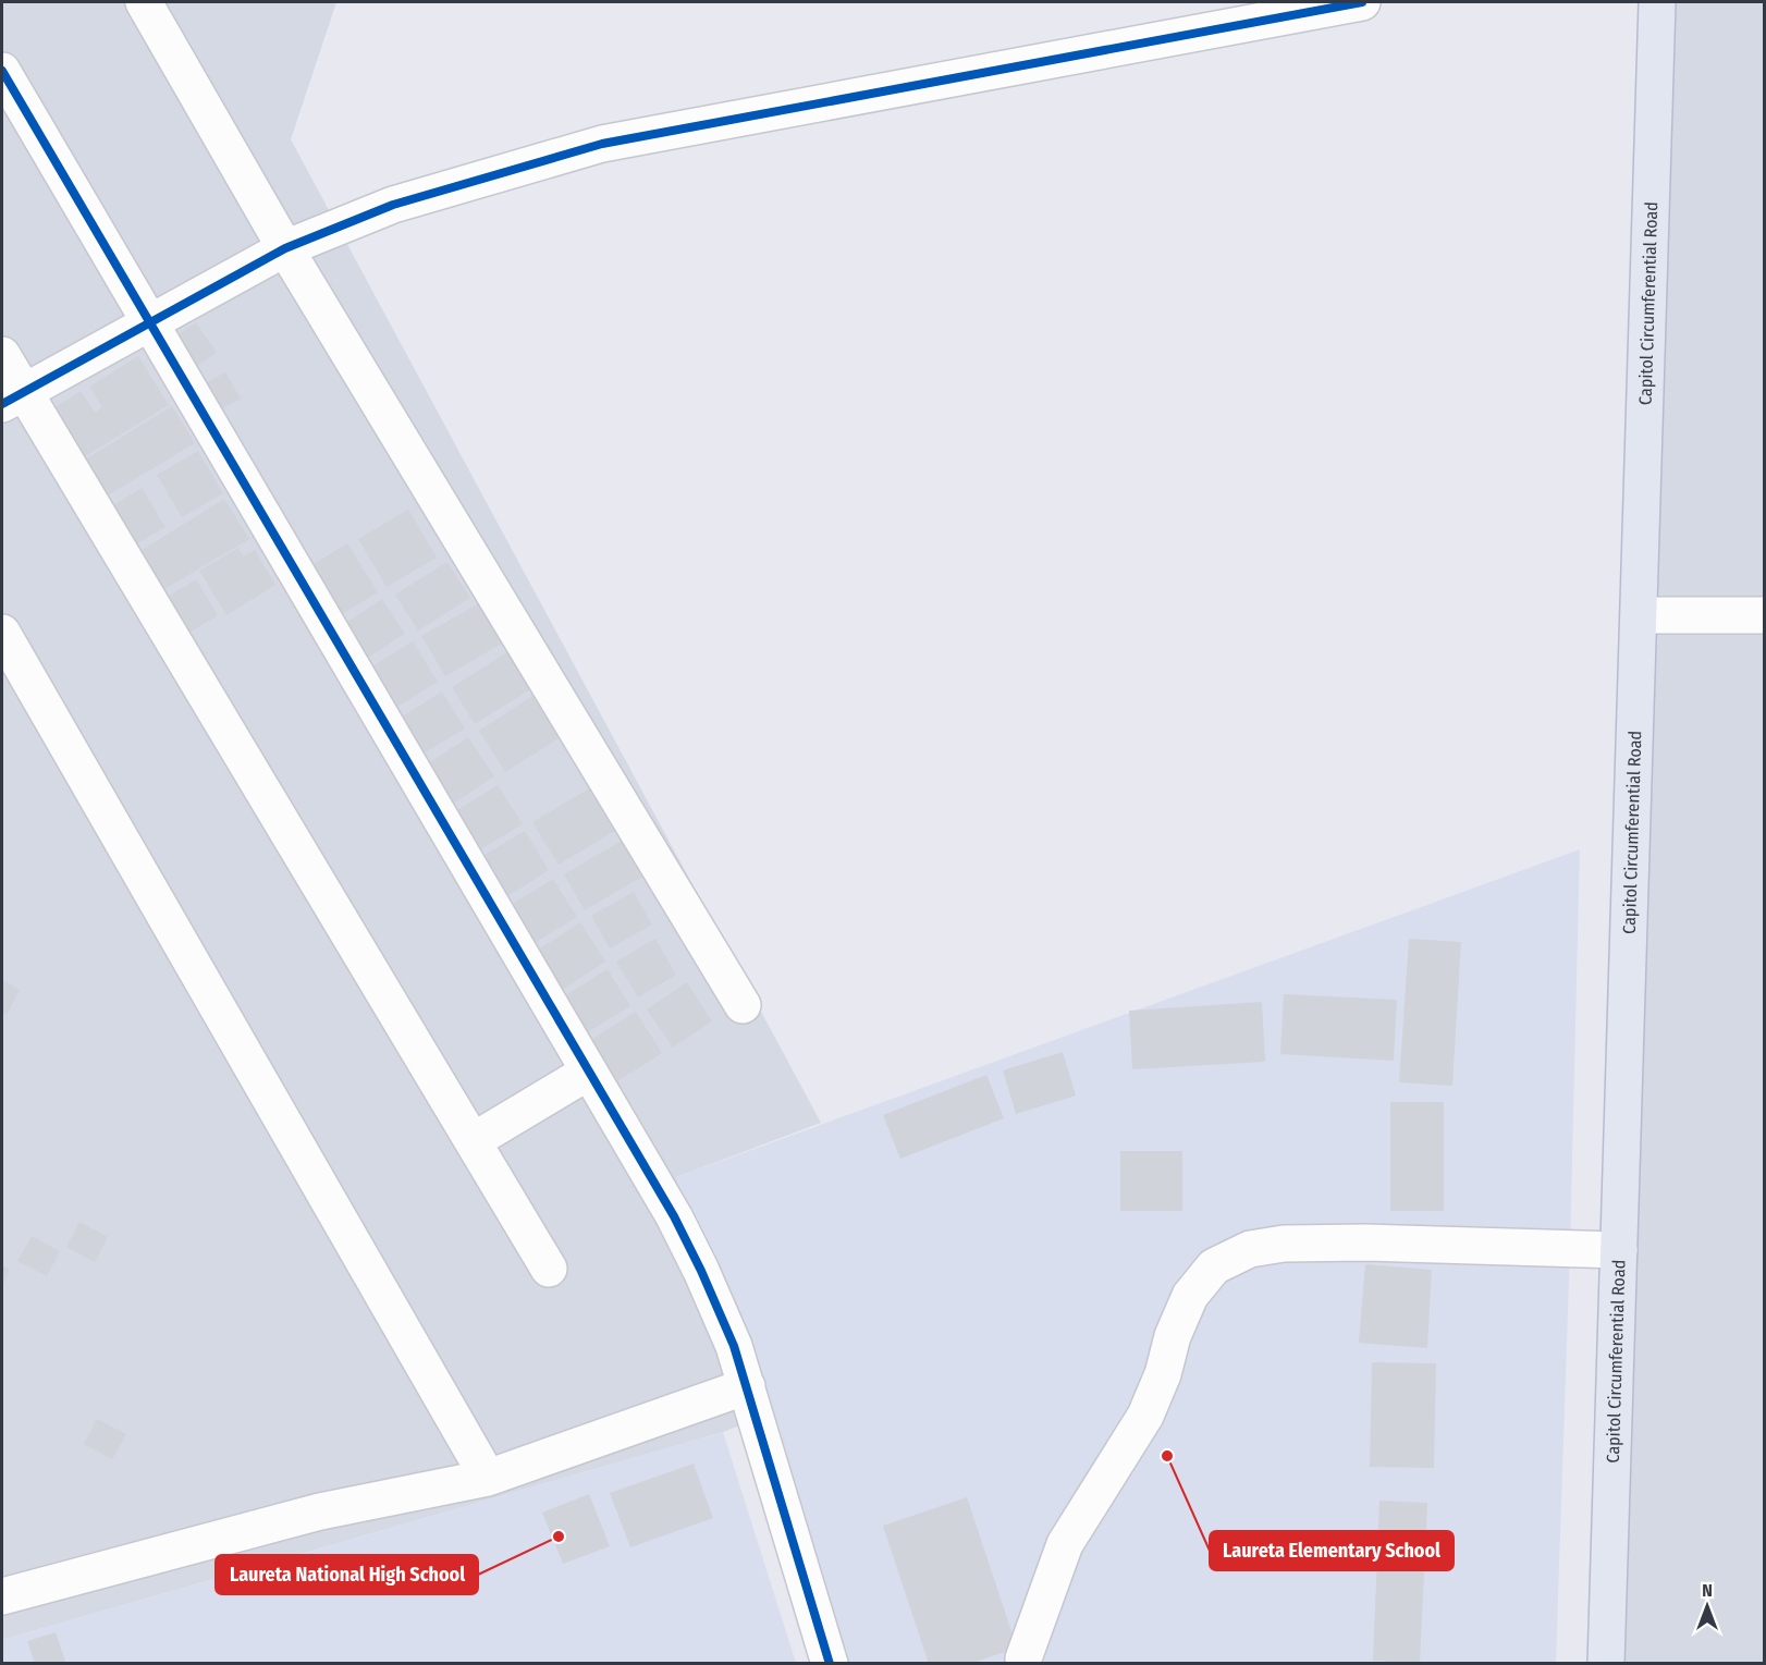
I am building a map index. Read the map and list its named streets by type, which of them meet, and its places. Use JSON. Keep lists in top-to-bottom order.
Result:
{
  "streets": {
    "main road": ["Capitol Circumferential Road"]
  },
  "places": ["Laureta Elementary School", "Laureta National High School"],
  "north": "top"
}
